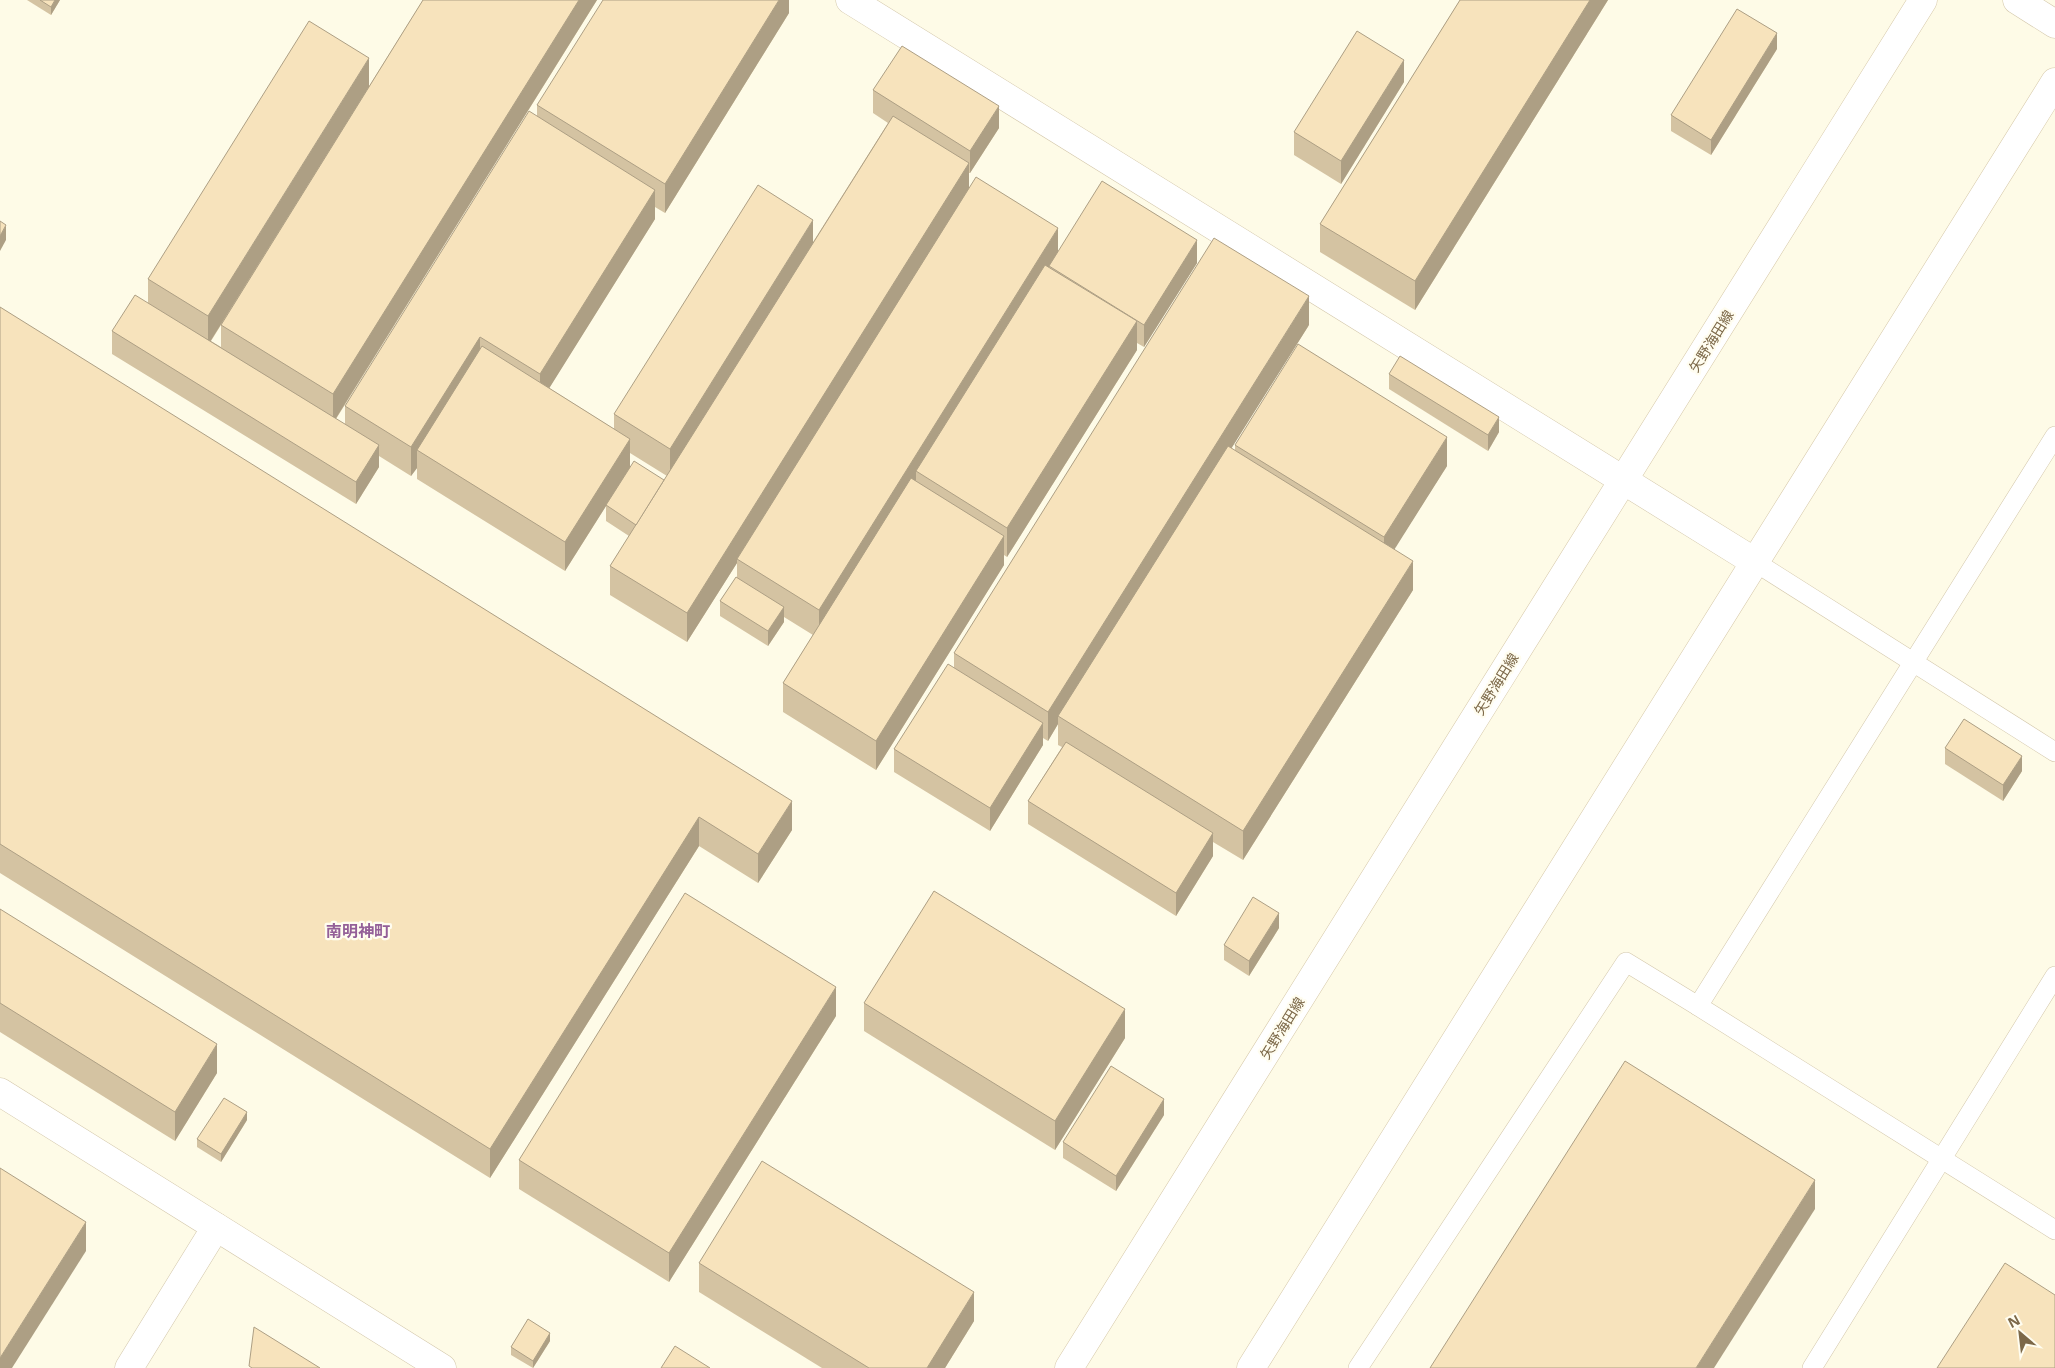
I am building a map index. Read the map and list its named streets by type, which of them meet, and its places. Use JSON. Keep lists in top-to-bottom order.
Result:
{
  "streets": {
    "main road": ["矢野海田線"]
  },
  "districts": ["南明神町"],
  "north": "top left"
}
